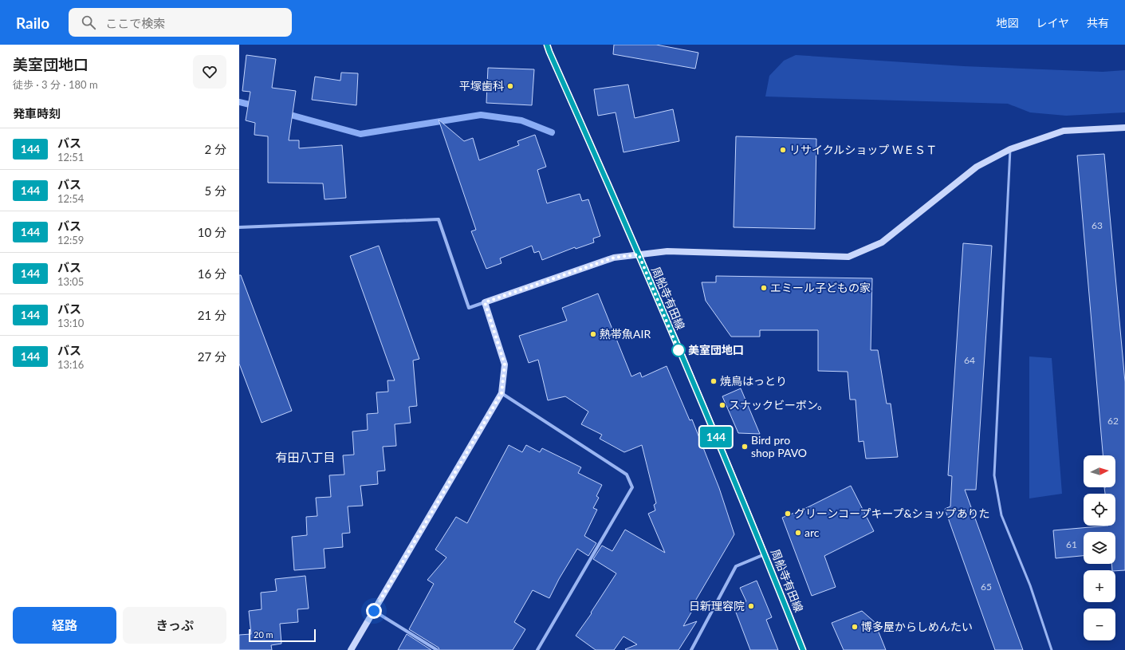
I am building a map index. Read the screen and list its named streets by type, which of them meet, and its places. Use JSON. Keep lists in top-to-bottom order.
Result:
{
  "streets": {
    "street": ["周船寺有田線"]
  },
  "districts": ["有田八丁目"],
  "places": [
    "平塚歯科",
    "リサイクルショップ ＷＥＳＴ",
    "エミール子どもの家",
    "熱帯魚AIR",
    "美室団地口",
    "焼鳥はっとり",
    "スナックビーボン。",
    "Bird pro shop PAVO",
    "グリーンコープキープ&ショップありた",
    "arc",
    "日新理容院",
    "博多屋からしめんたい"
  ],
  "lines": ["bus line 144"],
  "house_numbers": [
    "63",
    "64",
    "62",
    "61",
    "65"
  ],
  "scale_bar": "20 m",
  "north": "right",
  "page": {
    "header": "Railo",
    "search": "ここで検索",
    "nav": ["地図", "レイヤ", "共有"],
    "heading": [
      ["美室団地口", "徒歩 · 3 分 · 180 m"],
      "発車時刻"
    ],
    "on_map": "144",
    "list": [
      {
        "mark": "144",
        "name": "バス",
        "note": "12:51",
        "value": "2 分"
      },
      {
        "mark": "144",
        "name": "バス",
        "note": "12:54",
        "value": "5 分"
      },
      {
        "mark": "144",
        "name": "バス",
        "note": "12:59",
        "value": "10 分"
      },
      {
        "mark": "144",
        "name": "バス",
        "note": "13:05",
        "value": "16 分"
      },
      {
        "mark": "144",
        "name": "バス",
        "note": "13:10",
        "value": "21 分"
      },
      {
        "mark": "144",
        "name": "バス",
        "note": "13:16",
        "value": "27 分"
      }
    ],
    "map_buttons": ["+", "−"],
    "buttons": ["経路", "きっぷ"],
    "scale": "20 m"
  }
}
